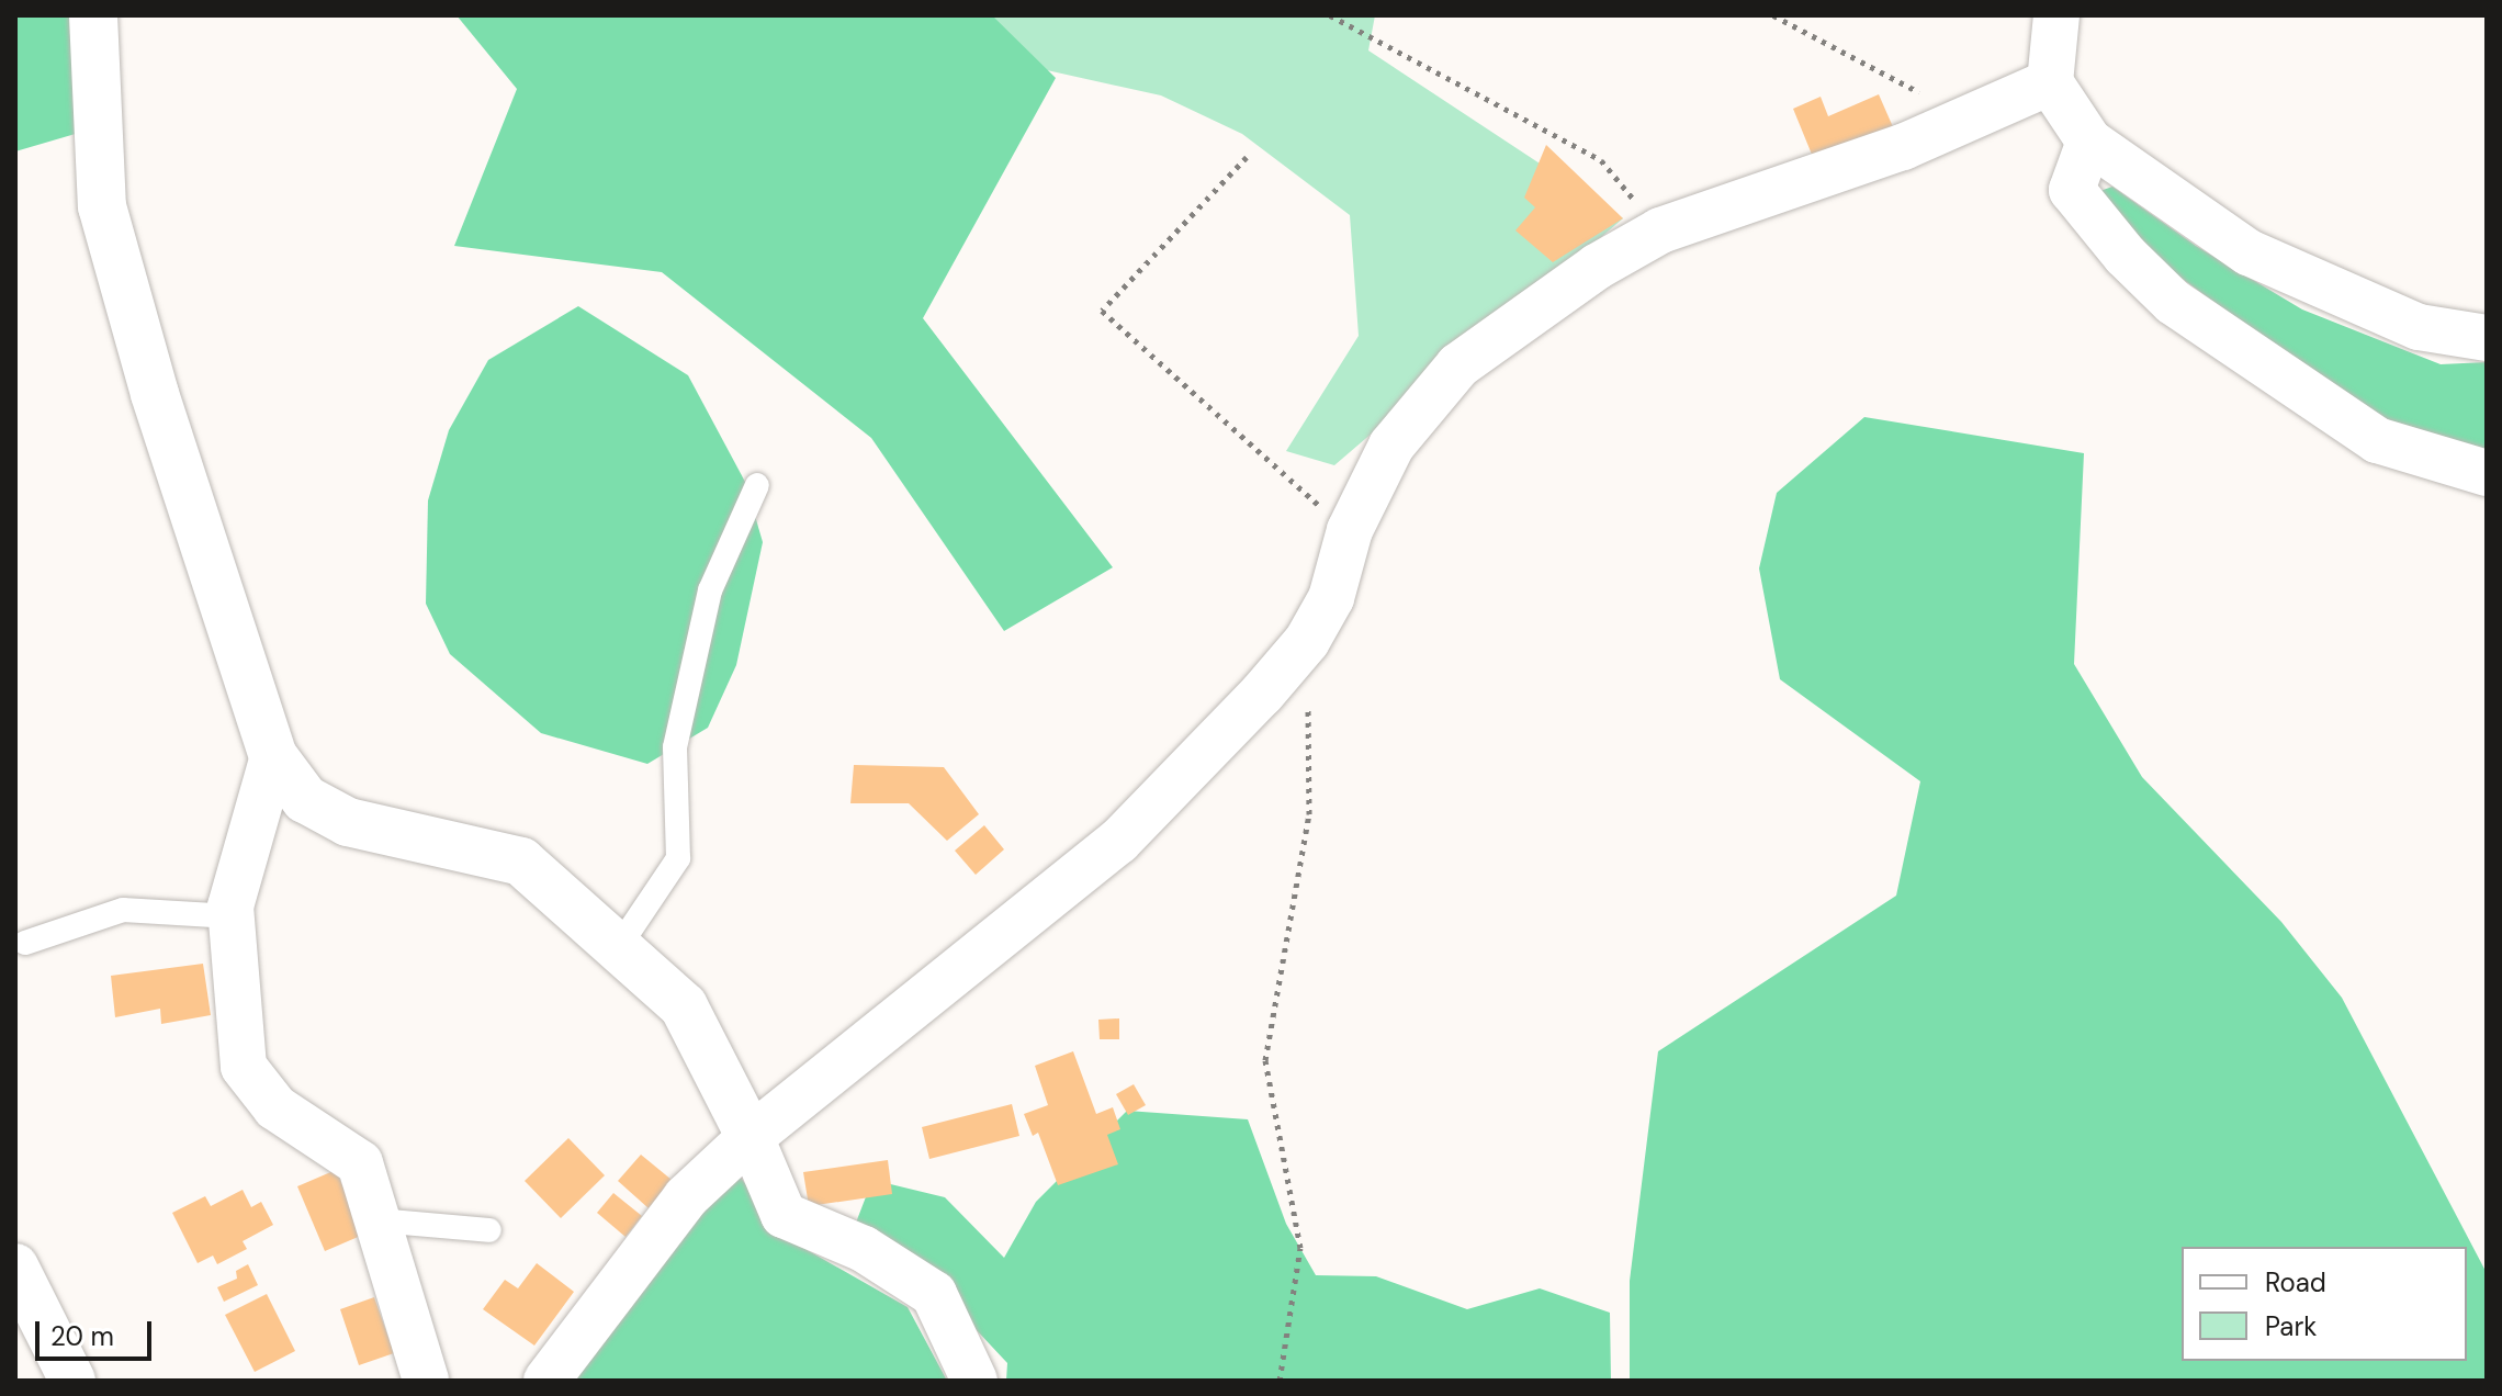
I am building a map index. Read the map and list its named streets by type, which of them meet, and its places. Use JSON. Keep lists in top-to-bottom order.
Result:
{
  "legend": ["Road", "Park"],
  "scale_bar": "20 m"
}
